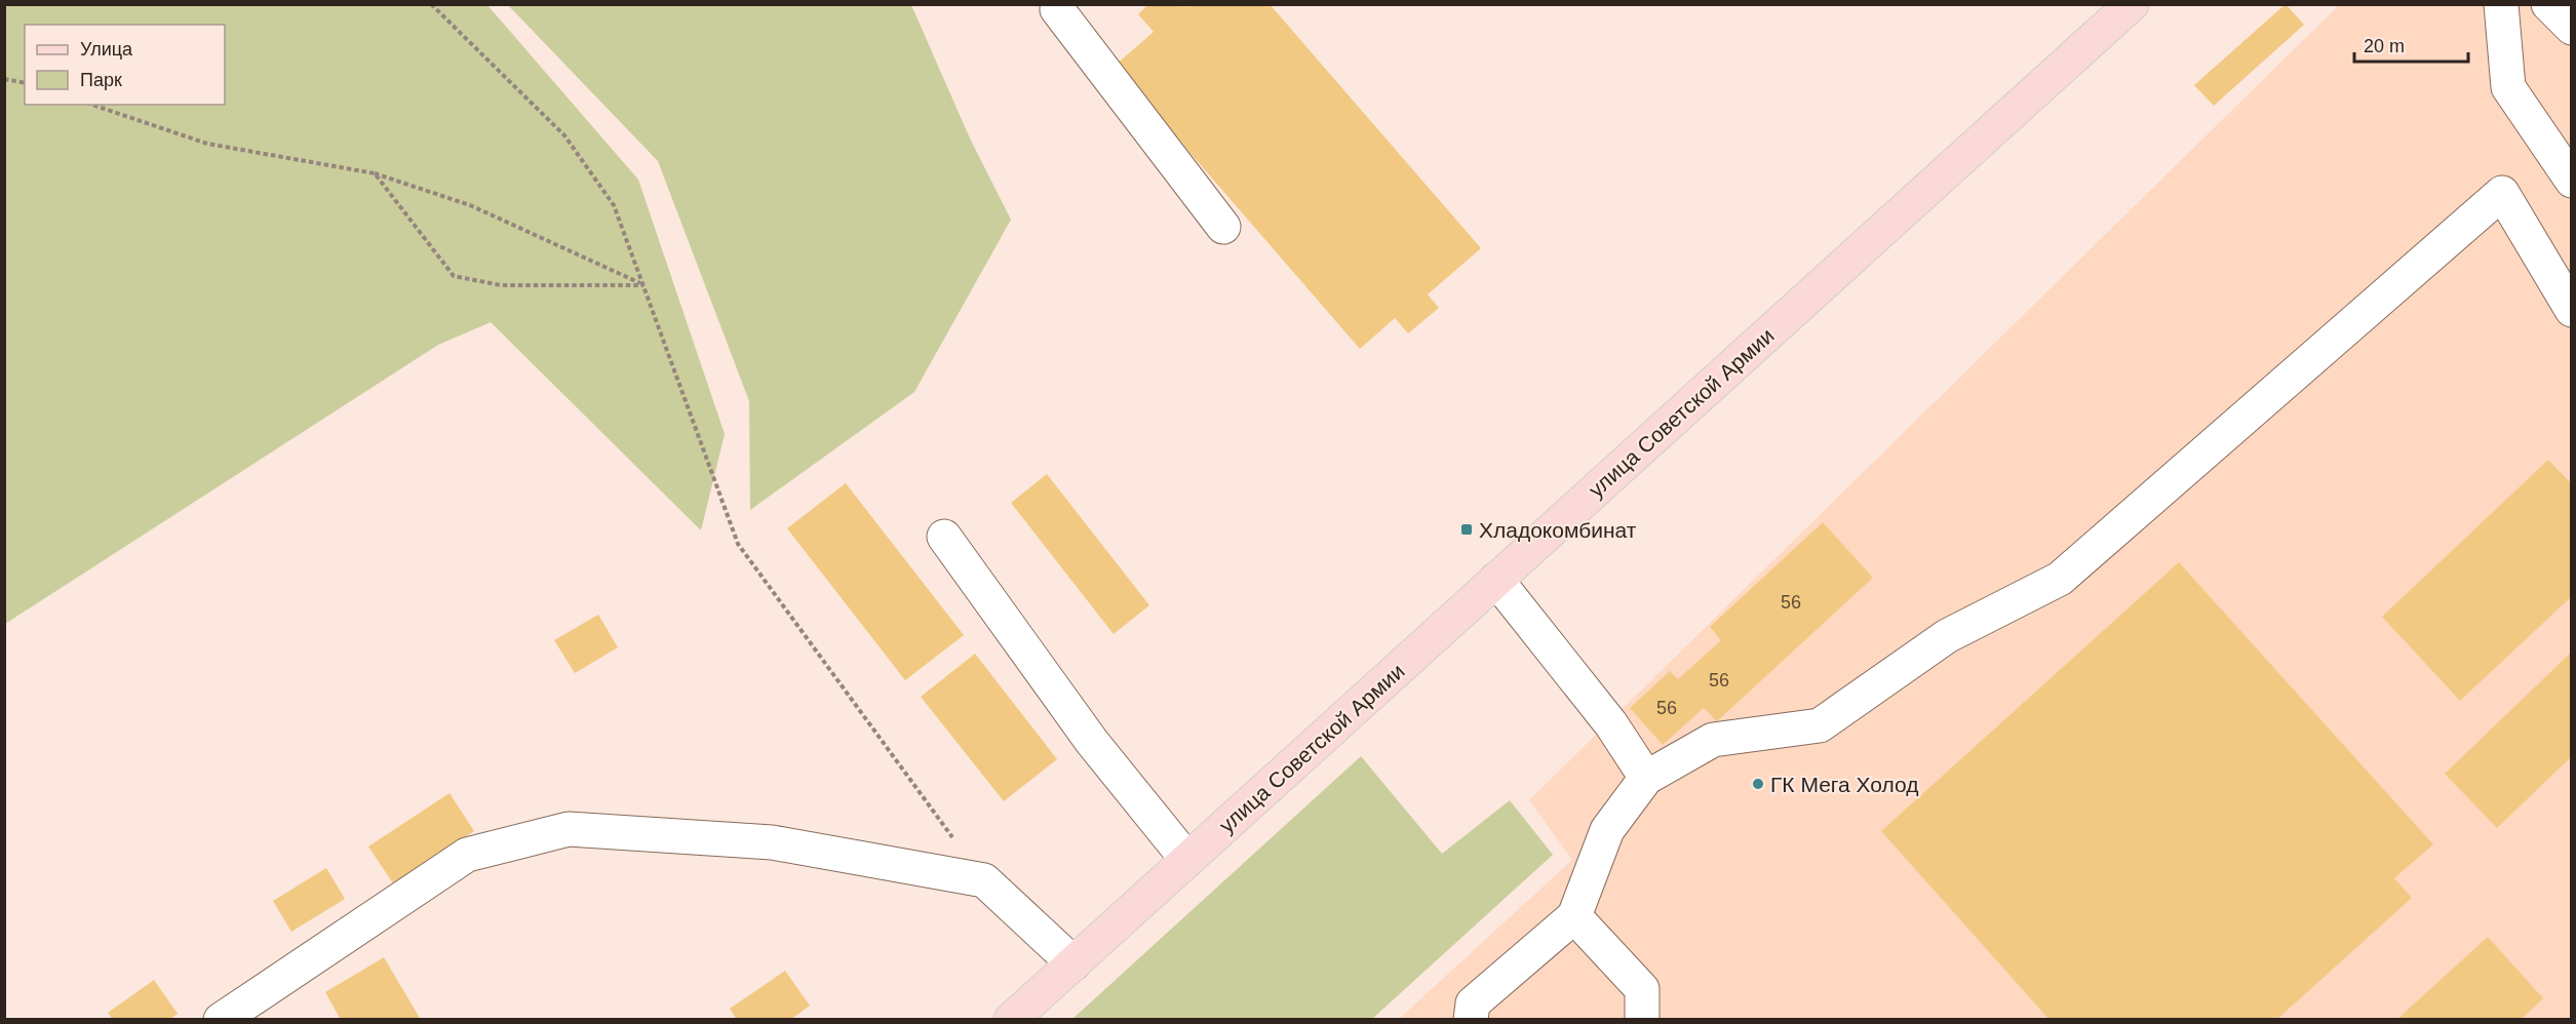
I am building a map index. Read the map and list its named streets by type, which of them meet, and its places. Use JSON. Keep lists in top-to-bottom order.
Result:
{
  "streets": {
    "main road": ["улица Советской Армии"]
  },
  "places": {
    "transit": ["Хладокомбинат"],
    "other": ["ГК Мега Холод"]
  },
  "house_numbers": ["56", "56", "56"],
  "legend": ["Улица", "Парк"],
  "scale_bar": "20 m"
}
